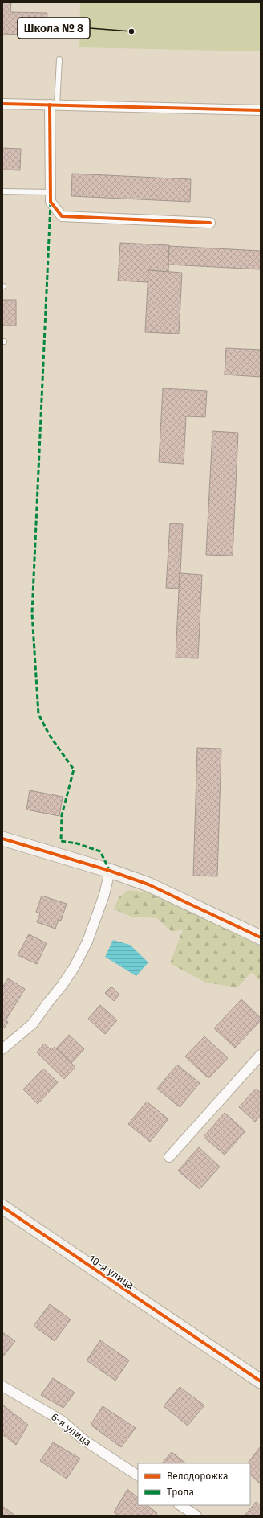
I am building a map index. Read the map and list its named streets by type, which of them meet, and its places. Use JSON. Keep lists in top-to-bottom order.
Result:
{
  "streets": {
    "street": ["10-я улица", "6-я улица"]
  },
  "places": ["Школа № 8"],
  "legend": ["Велодорожка", "Тропа"]
}
